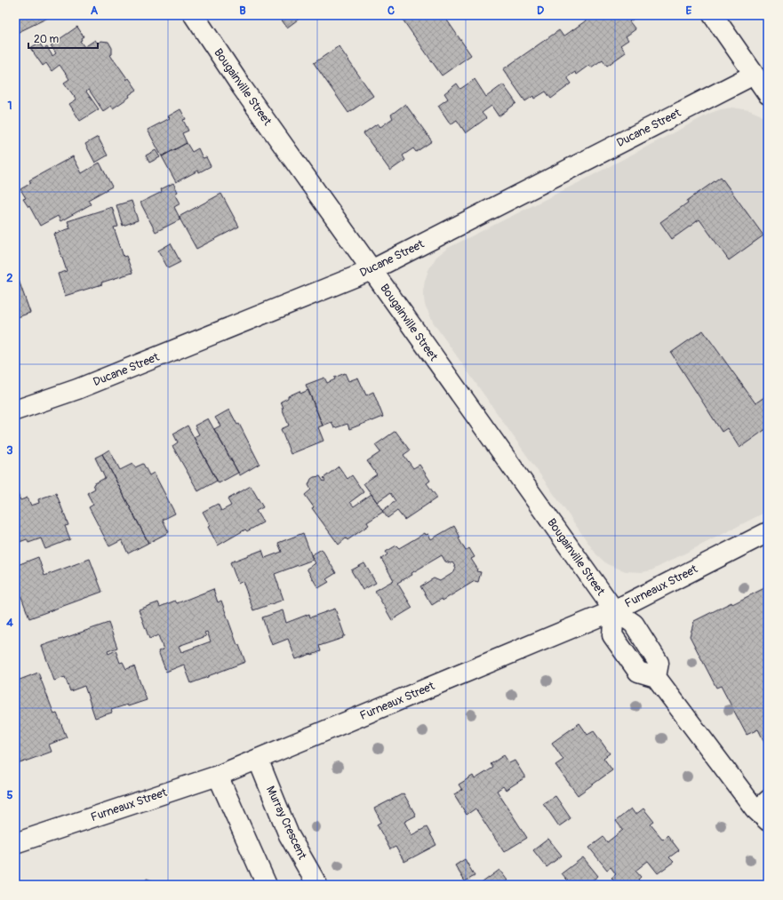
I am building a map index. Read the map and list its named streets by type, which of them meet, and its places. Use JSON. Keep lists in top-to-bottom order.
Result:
{
  "streets": {
    "street": [
      "Bougainville Street",
      "Ducane Street",
      "Furneaux Street",
      "Murray Crescent"
    ]
  },
  "crossings": [
    ["Bougainville Street", "Ducane Street"],
    ["Bougainville Street", "Furneaux Street"],
    ["Furneaux Street", "Murray Crescent"]
  ],
  "scale_bar": "20 m",
  "grid": {
    "columns": [
      "A",
      "B",
      "C",
      "D",
      "E"
    ],
    "rows": [
      "1",
      "2",
      "3",
      "4",
      "5"
    ]
  }
}
